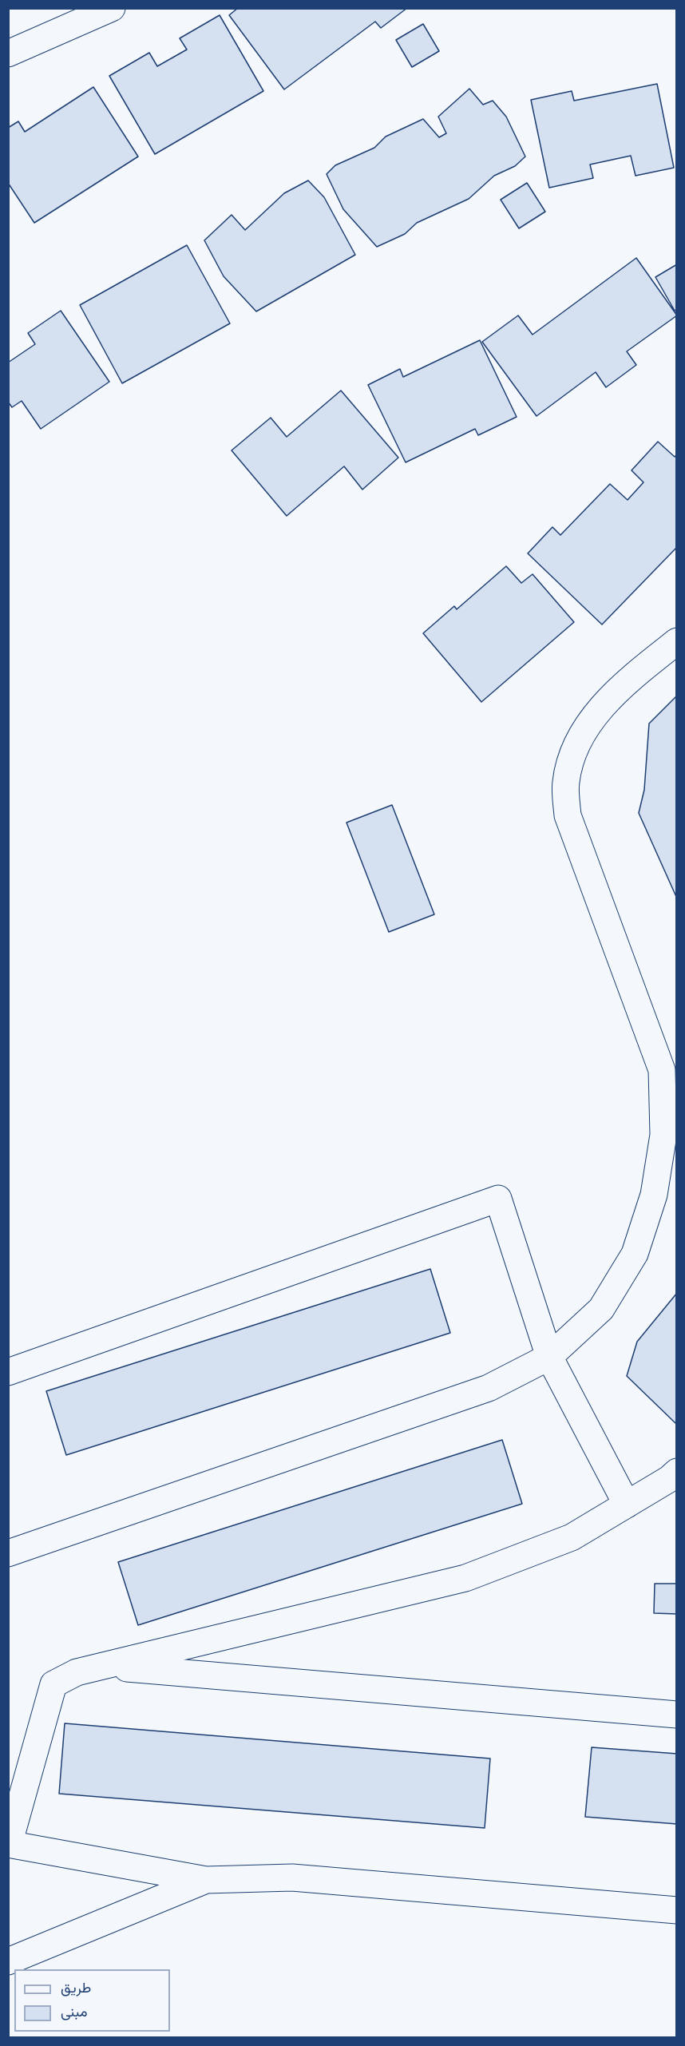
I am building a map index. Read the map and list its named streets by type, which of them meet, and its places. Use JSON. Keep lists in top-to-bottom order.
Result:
{
  "legend": ["طريق", "مبنى"]
}
